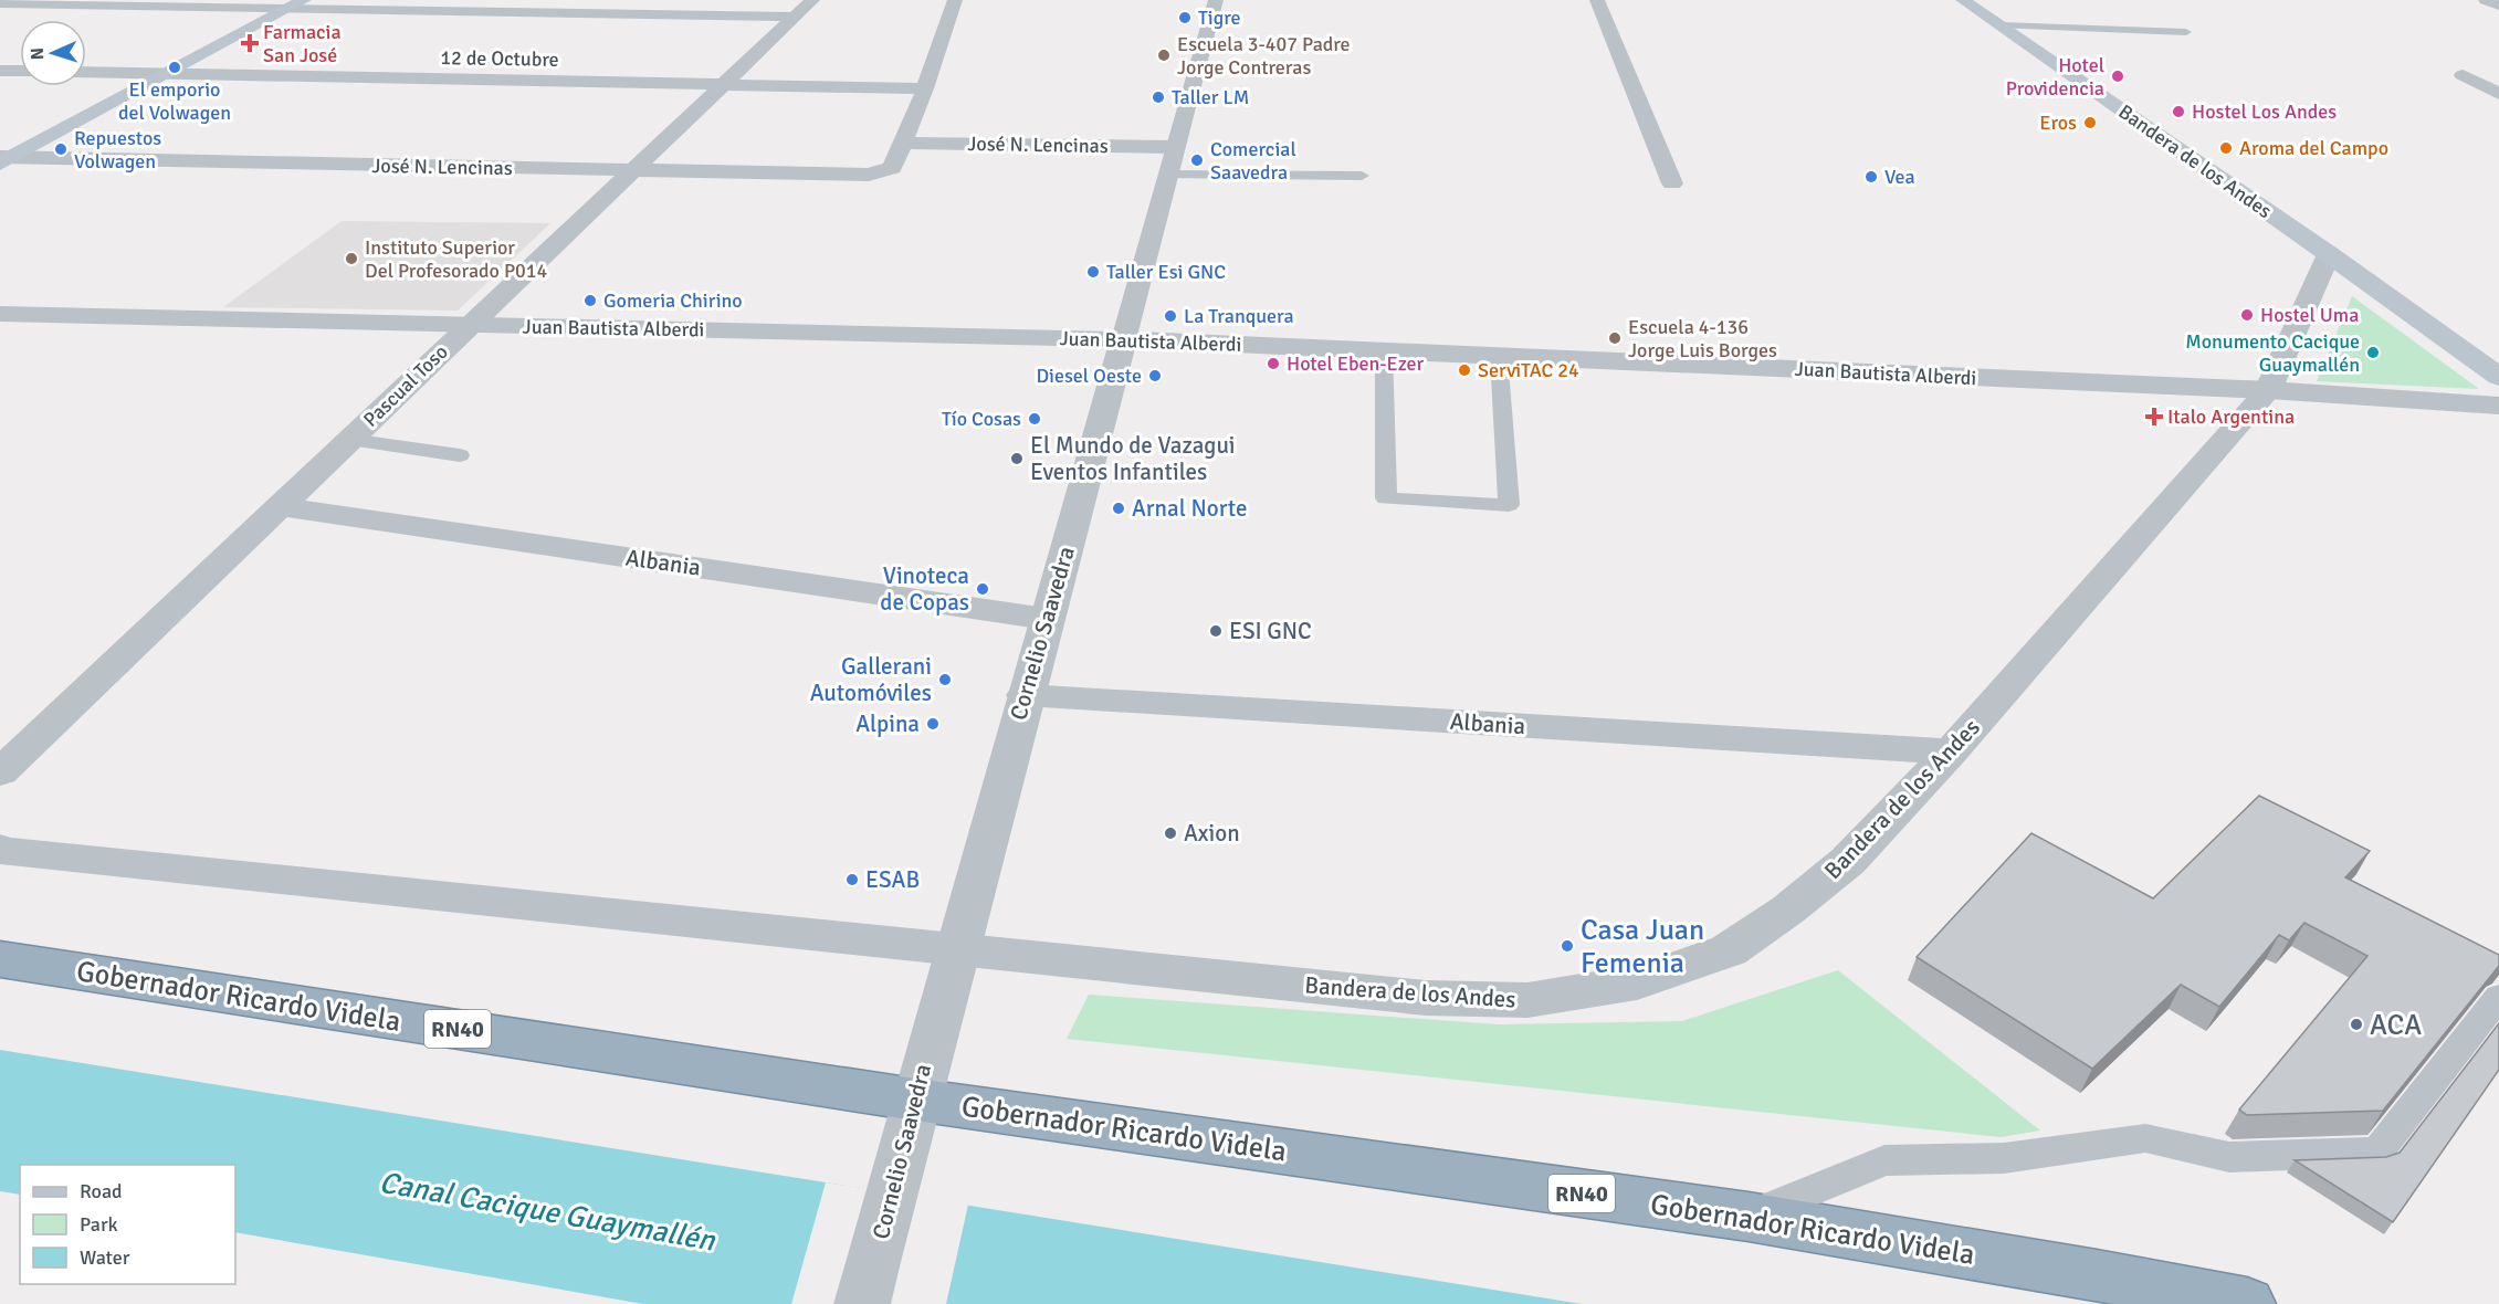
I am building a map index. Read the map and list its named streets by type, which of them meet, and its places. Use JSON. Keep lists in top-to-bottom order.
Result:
{
  "streets": {
    "highway": ["Gobernador Ricardo Videla", "RN40"],
    "main road": ["Bandera de los Andes"],
    "street": [
      "12 de Octubre",
      "José N. Lencinas",
      "Juan Bautista Alberdi",
      "Pascual Toso",
      "Albania",
      "Cornelio Saavedra"
    ]
  },
  "crossings": [
    ["12 de Octubre", "Pascual Toso"],
    ["José N. Lencinas", "Pascual Toso"],
    ["José N. Lencinas", "Cornelio Saavedra"],
    ["Bandera de los Andes", "Juan Bautista Alberdi"],
    ["Bandera de los Andes", "Albania"],
    ["Bandera de los Andes", "Cornelio Saavedra"],
    ["Juan Bautista Alberdi", "Pascual Toso"],
    ["Juan Bautista Alberdi", "Cornelio Saavedra"],
    ["Pascual Toso", "Albania"],
    ["Albania", "Cornelio Saavedra"],
    ["Cornelio Saavedra", "Gobernador Ricardo Videla"]
  ],
  "water": ["Canal Cacique Guaymallén"],
  "places": {
    "other": [
      "Tigre",
      "Escuela 3-407 Padre Jorge Contreras",
      "El emporio del Volwagen",
      "Hotel Providencia",
      "Taller LM",
      "Hostel Los Andes",
      "Eros",
      "Aroma del Campo",
      "Repuestos Volwagen",
      "Comercial Saavedra",
      "Vea",
      "Instituto Superior Del Profesorado P014",
      "Taller Esi GNC",
      "Gomeria Chirino",
      "Hostel Uma",
      "La Tranquera",
      "Escuela 4-136 Jorge Luis Borges",
      "Monumento Cacique Guaymallén",
      "Hotel Eben-Ezer",
      "ServiTAC 24",
      "Diesel Oeste",
      "Tío Cosas",
      "El Mundo de Vazagui Eventos Infantiles",
      "Arnal Norte",
      "Vinoteca de Copas",
      "ESI GNC",
      "Gallerani Automóviles",
      "Alpina",
      "Axion",
      "ESAB",
      "Casa Juan Femenia",
      "ACA"
    ],
    "health": ["Farmacia San José", "Italo Argentina"]
  },
  "legend": ["Road", "Park", "Water"],
  "north": "left"
}
